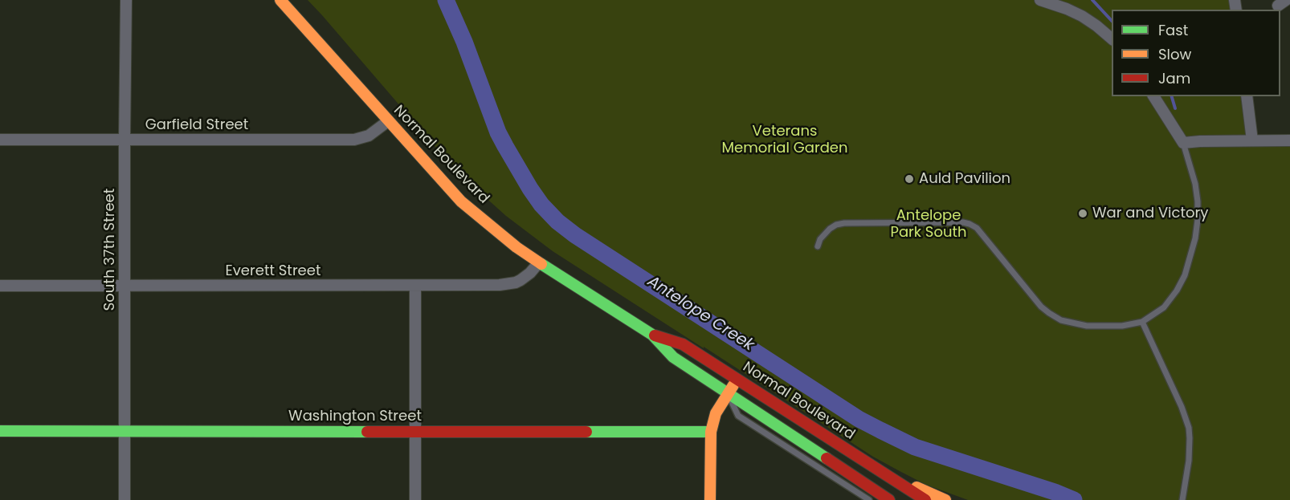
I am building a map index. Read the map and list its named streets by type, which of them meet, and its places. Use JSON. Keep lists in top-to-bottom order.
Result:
{
  "streets": {
    "main road": ["Normal Boulevard", "Washington Street"],
    "street": ["Garfield Street", "South 37th Street", "Everett Street"]
  },
  "crossings": [
    ["Garfield Street", "Normal Boulevard"],
    ["Garfield Street", "South 37th Street"],
    ["Normal Boulevard", "Everett Street"],
    ["South 37th Street", "Everett Street"],
    ["South 37th Street", "Washington Street"]
  ],
  "water": ["Antelope Creek"],
  "parks": ["Veterans Memorial Garden", "Antelope Park South"],
  "places": ["Auld Pavilion", "War and Victory"],
  "legend": ["Fast", "Slow", "Jam"]
}
